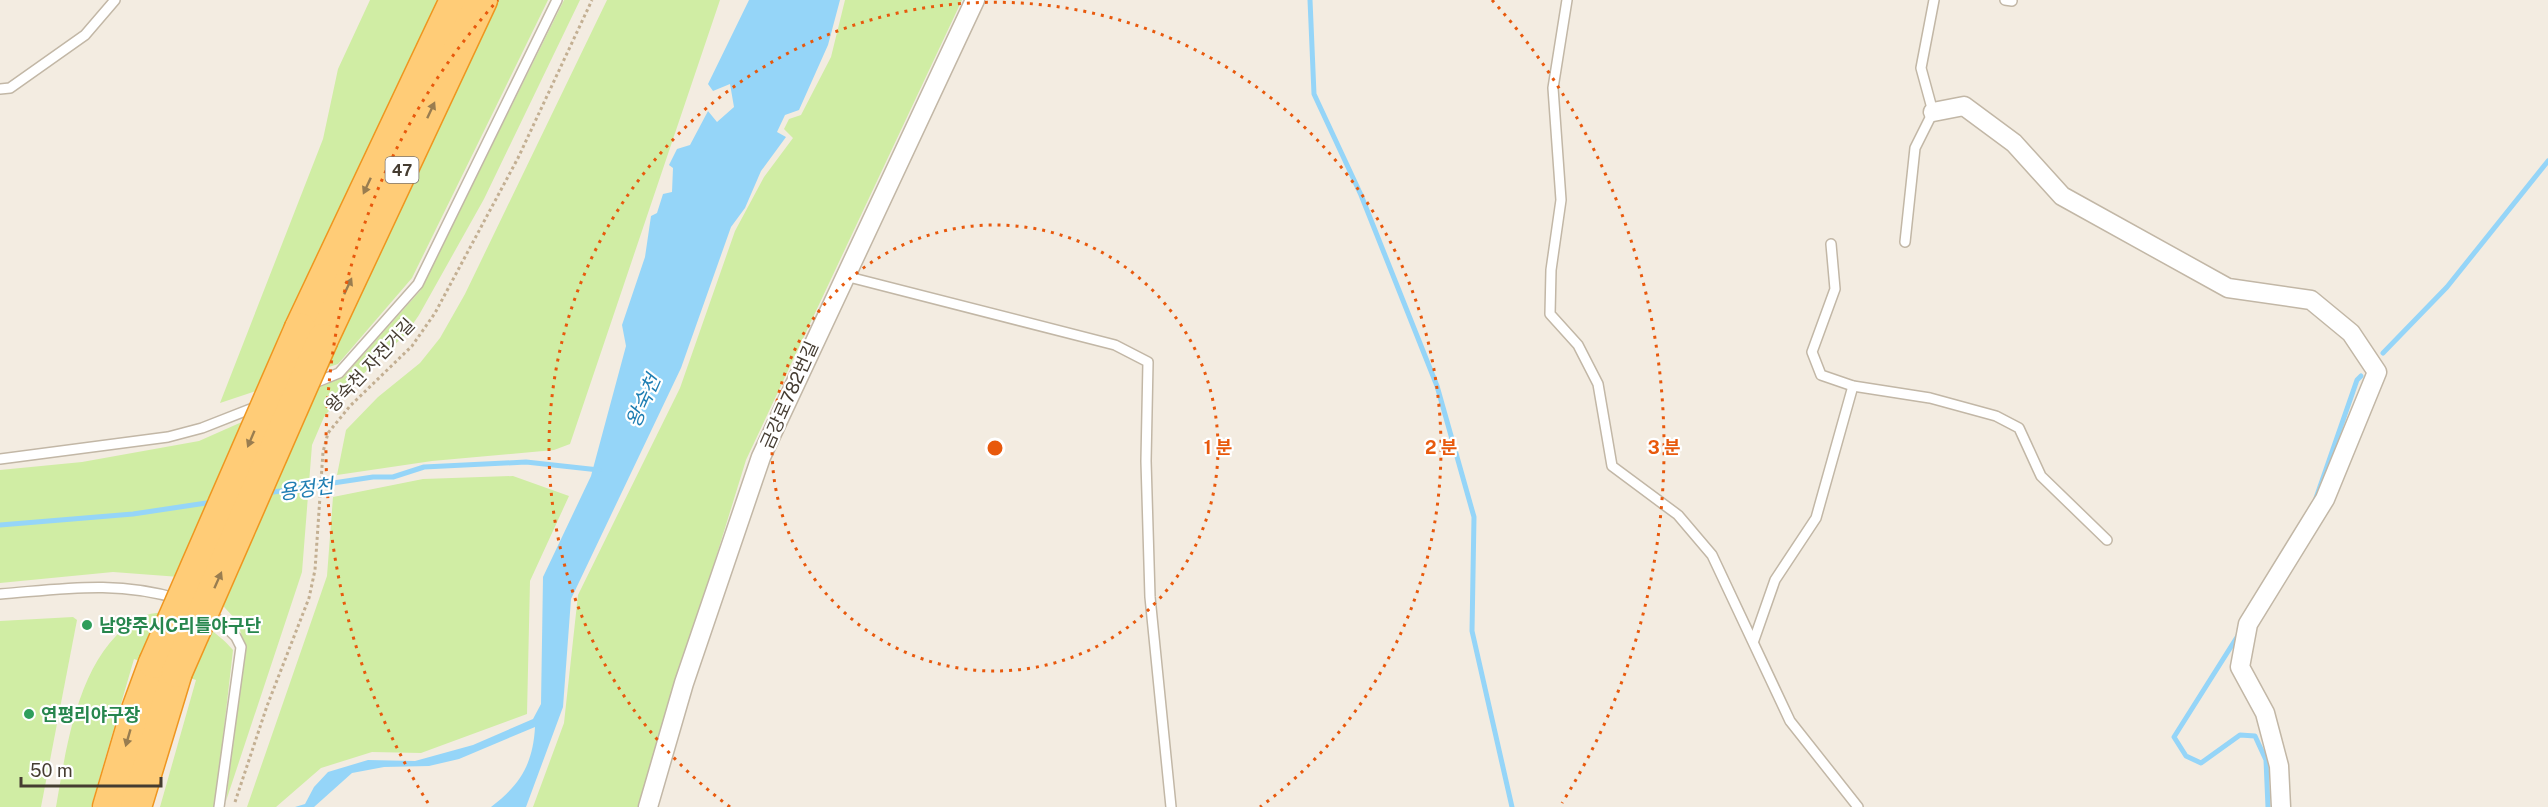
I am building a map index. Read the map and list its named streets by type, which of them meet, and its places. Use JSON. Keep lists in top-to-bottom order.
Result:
{
  "streets": {
    "highway": ["47"],
    "street": ["금강로782번길"],
    "path": ["왕숙천 자전거길"]
  },
  "water": ["왕숙천", "용정천"],
  "places": ["남양주시C리틀야구단", "연평리야구장"],
  "scale_bar": "50 m",
  "rings": ["1 분", "2 분", "3 분"]
}
